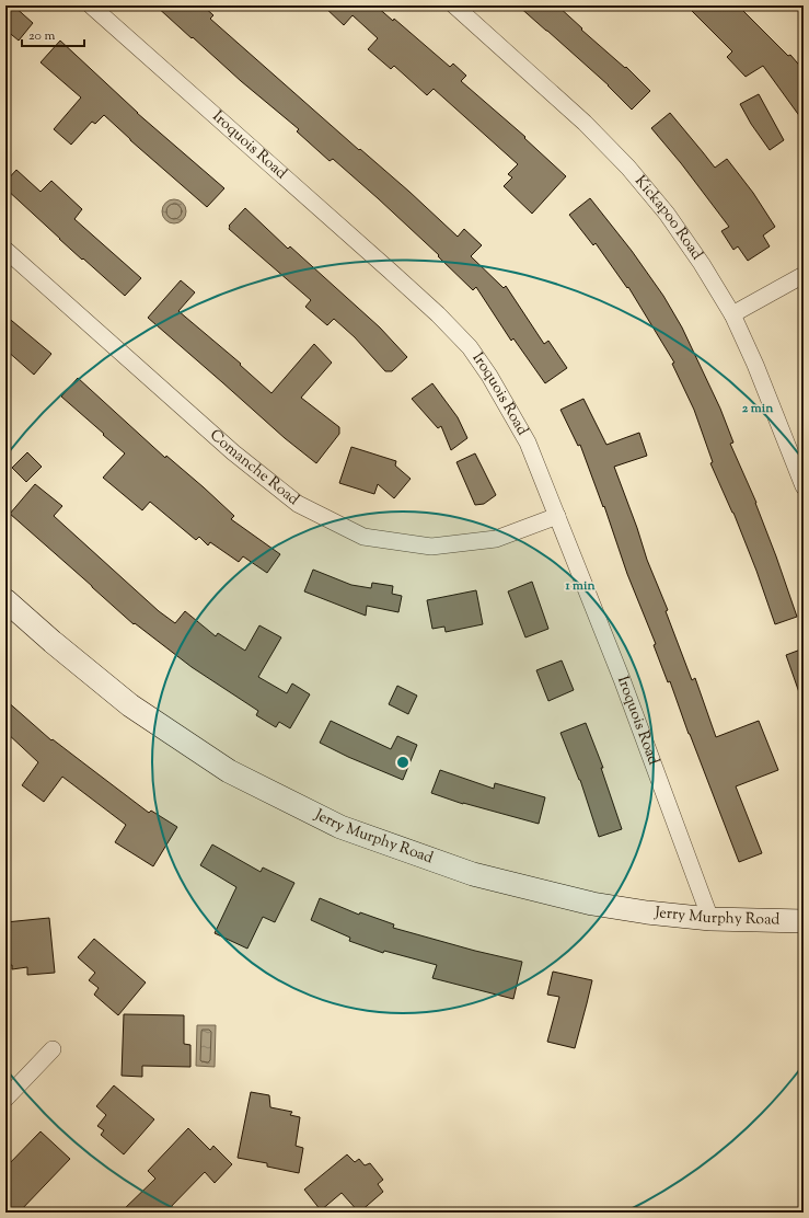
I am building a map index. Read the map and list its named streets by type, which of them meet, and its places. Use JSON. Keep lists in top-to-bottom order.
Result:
{
  "streets": {
    "street": [
      "Iroquois Road",
      "Kickapoo Road",
      "Comanche Road",
      "Jerry Murphy Road"
    ]
  },
  "crossings": [
    ["Iroquois Road", "Comanche Road"],
    ["Iroquois Road", "Jerry Murphy Road"]
  ],
  "scale_bar": "20 m",
  "rings": ["2 min", "1 min"]
}
